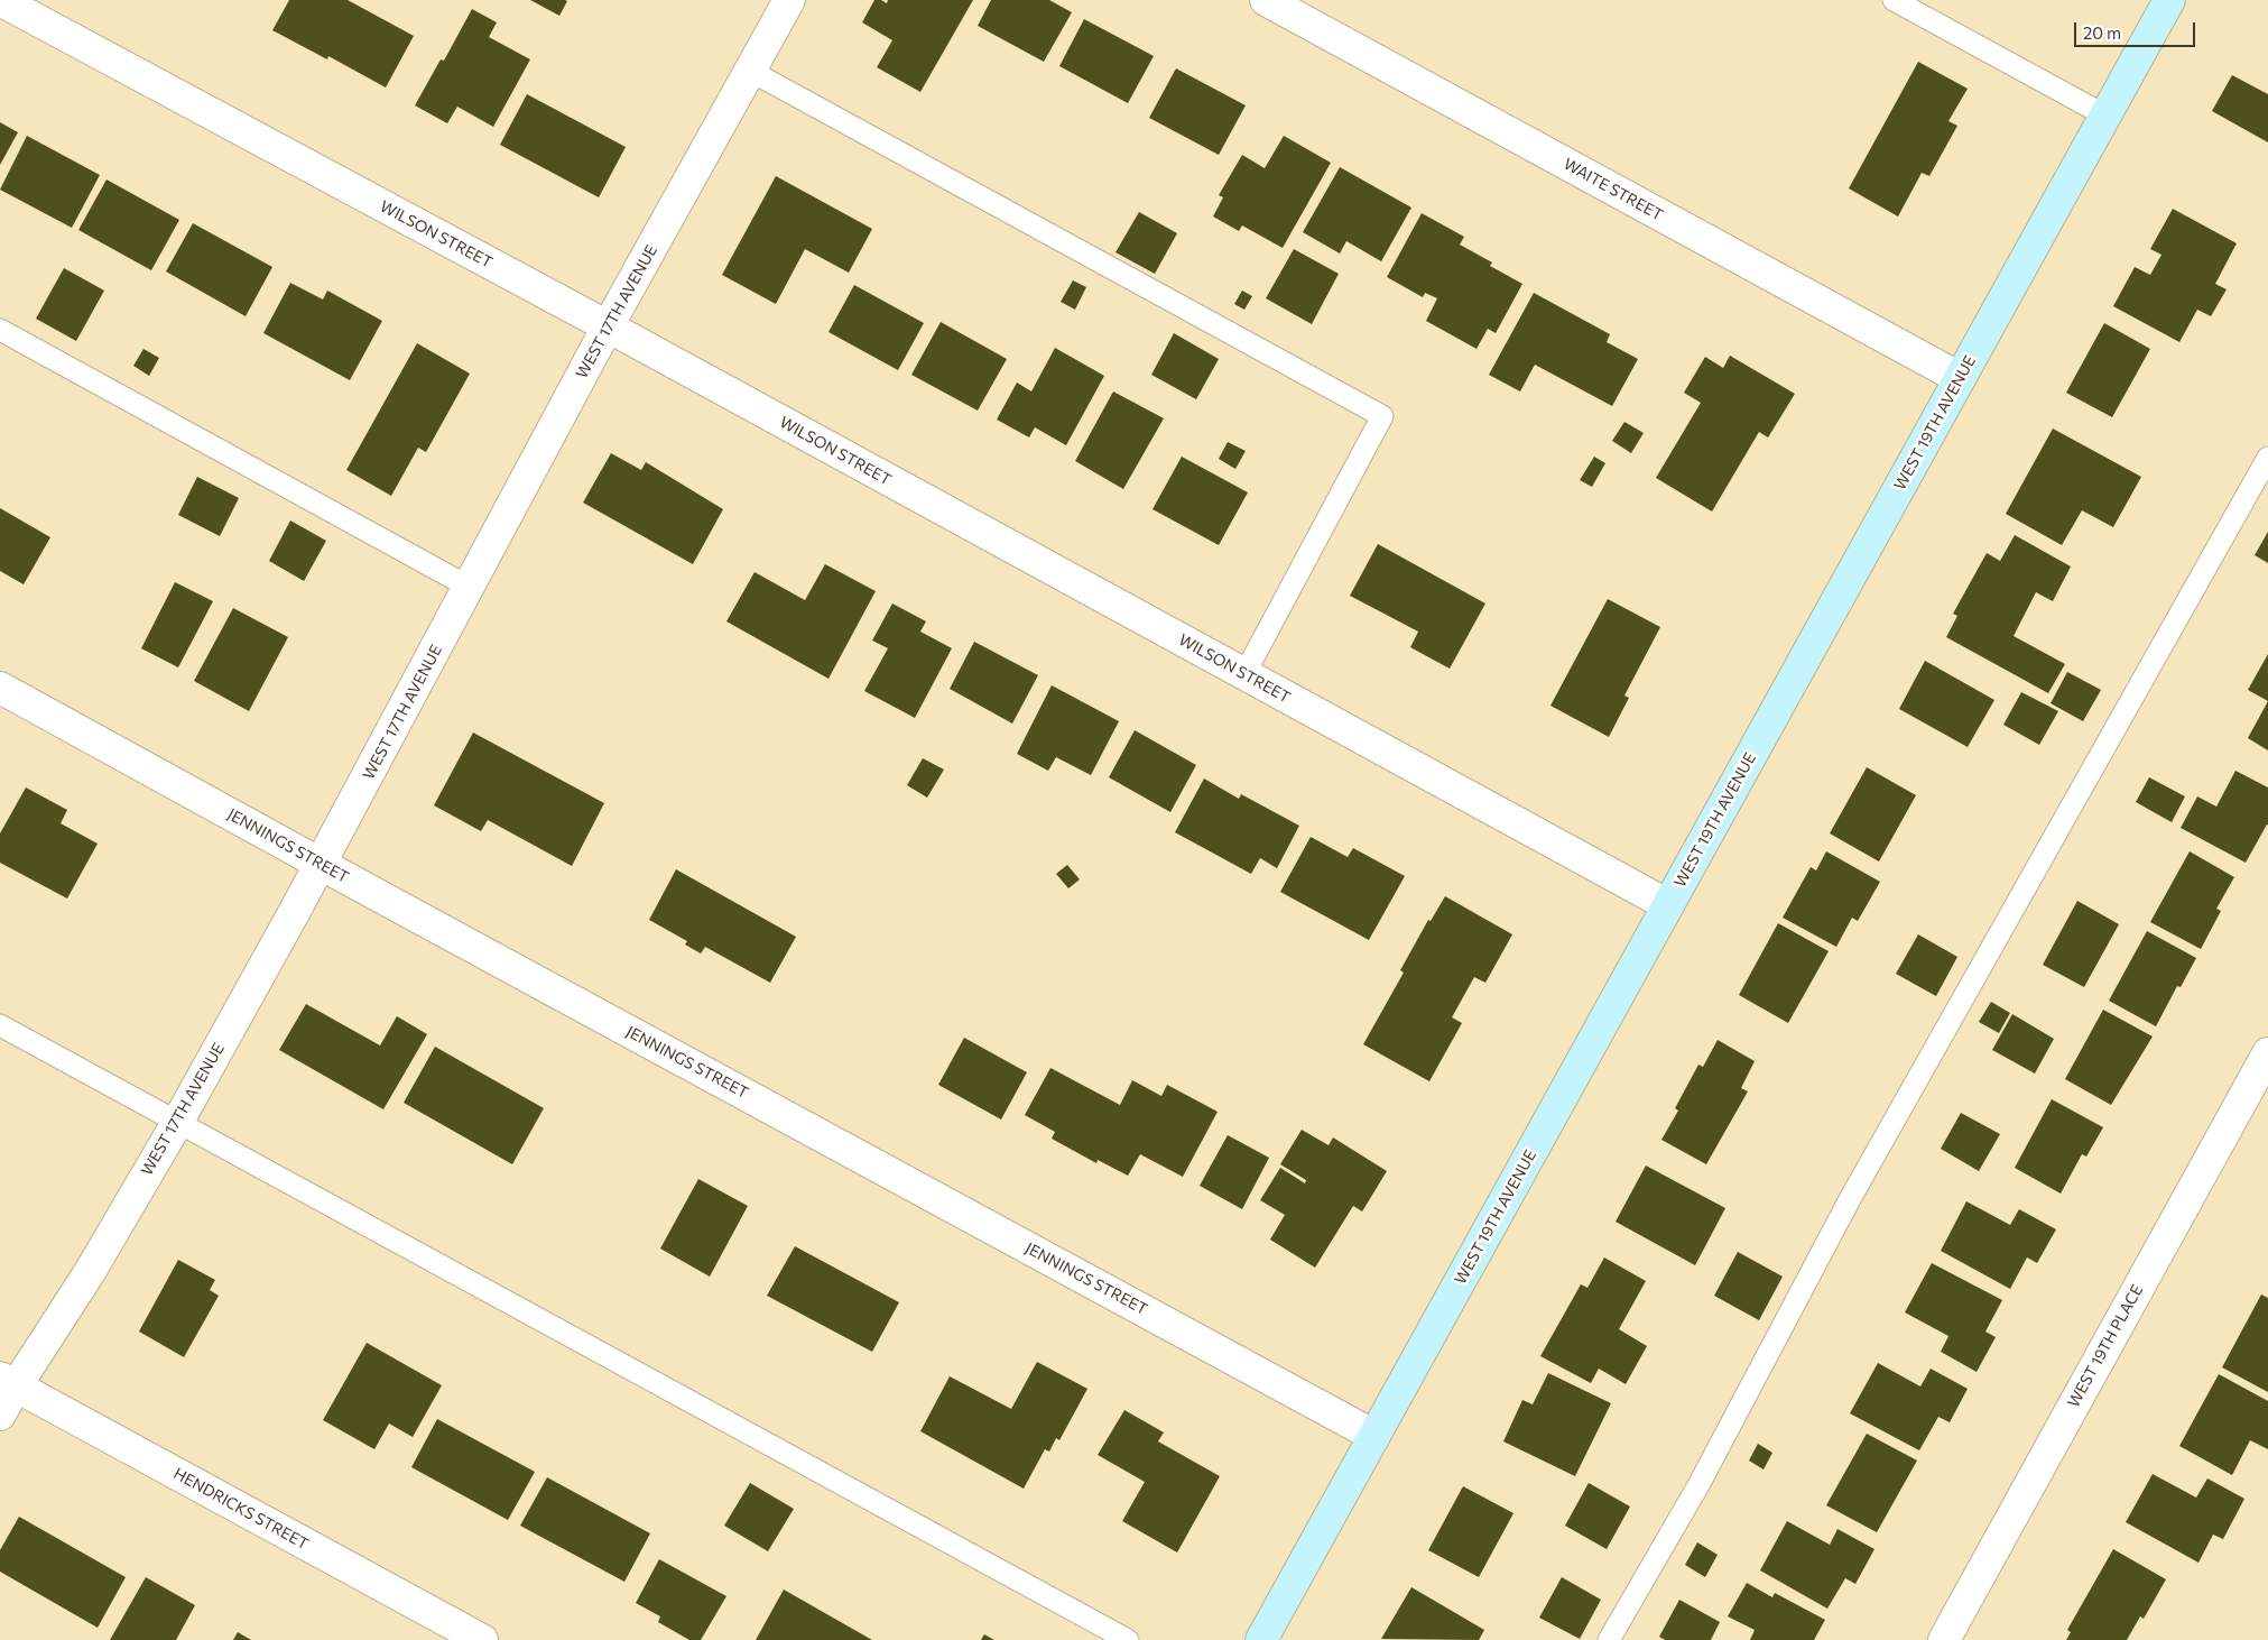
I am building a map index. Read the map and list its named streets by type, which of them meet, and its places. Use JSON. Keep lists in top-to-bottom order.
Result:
{
  "streets": {
    "street": [
      "WAITE STREET",
      "WILSON STREET",
      "WEST 17TH AVENUE",
      "WEST 19TH AVENUE",
      "JENNINGS STREET",
      "WEST 19TH PLACE",
      "HENDRICKS STREET"
    ]
  },
  "crossings": [
    ["WAITE STREET", "WEST 19TH AVENUE"],
    ["WILSON STREET", "WEST 17TH AVENUE"],
    ["WILSON STREET", "WEST 19TH AVENUE"],
    ["WEST 17TH AVENUE", "JENNINGS STREET"],
    ["WEST 17TH AVENUE", "HENDRICKS STREET"],
    ["WEST 19TH AVENUE", "JENNINGS STREET"]
  ],
  "scale_bar": "20 m"
}
